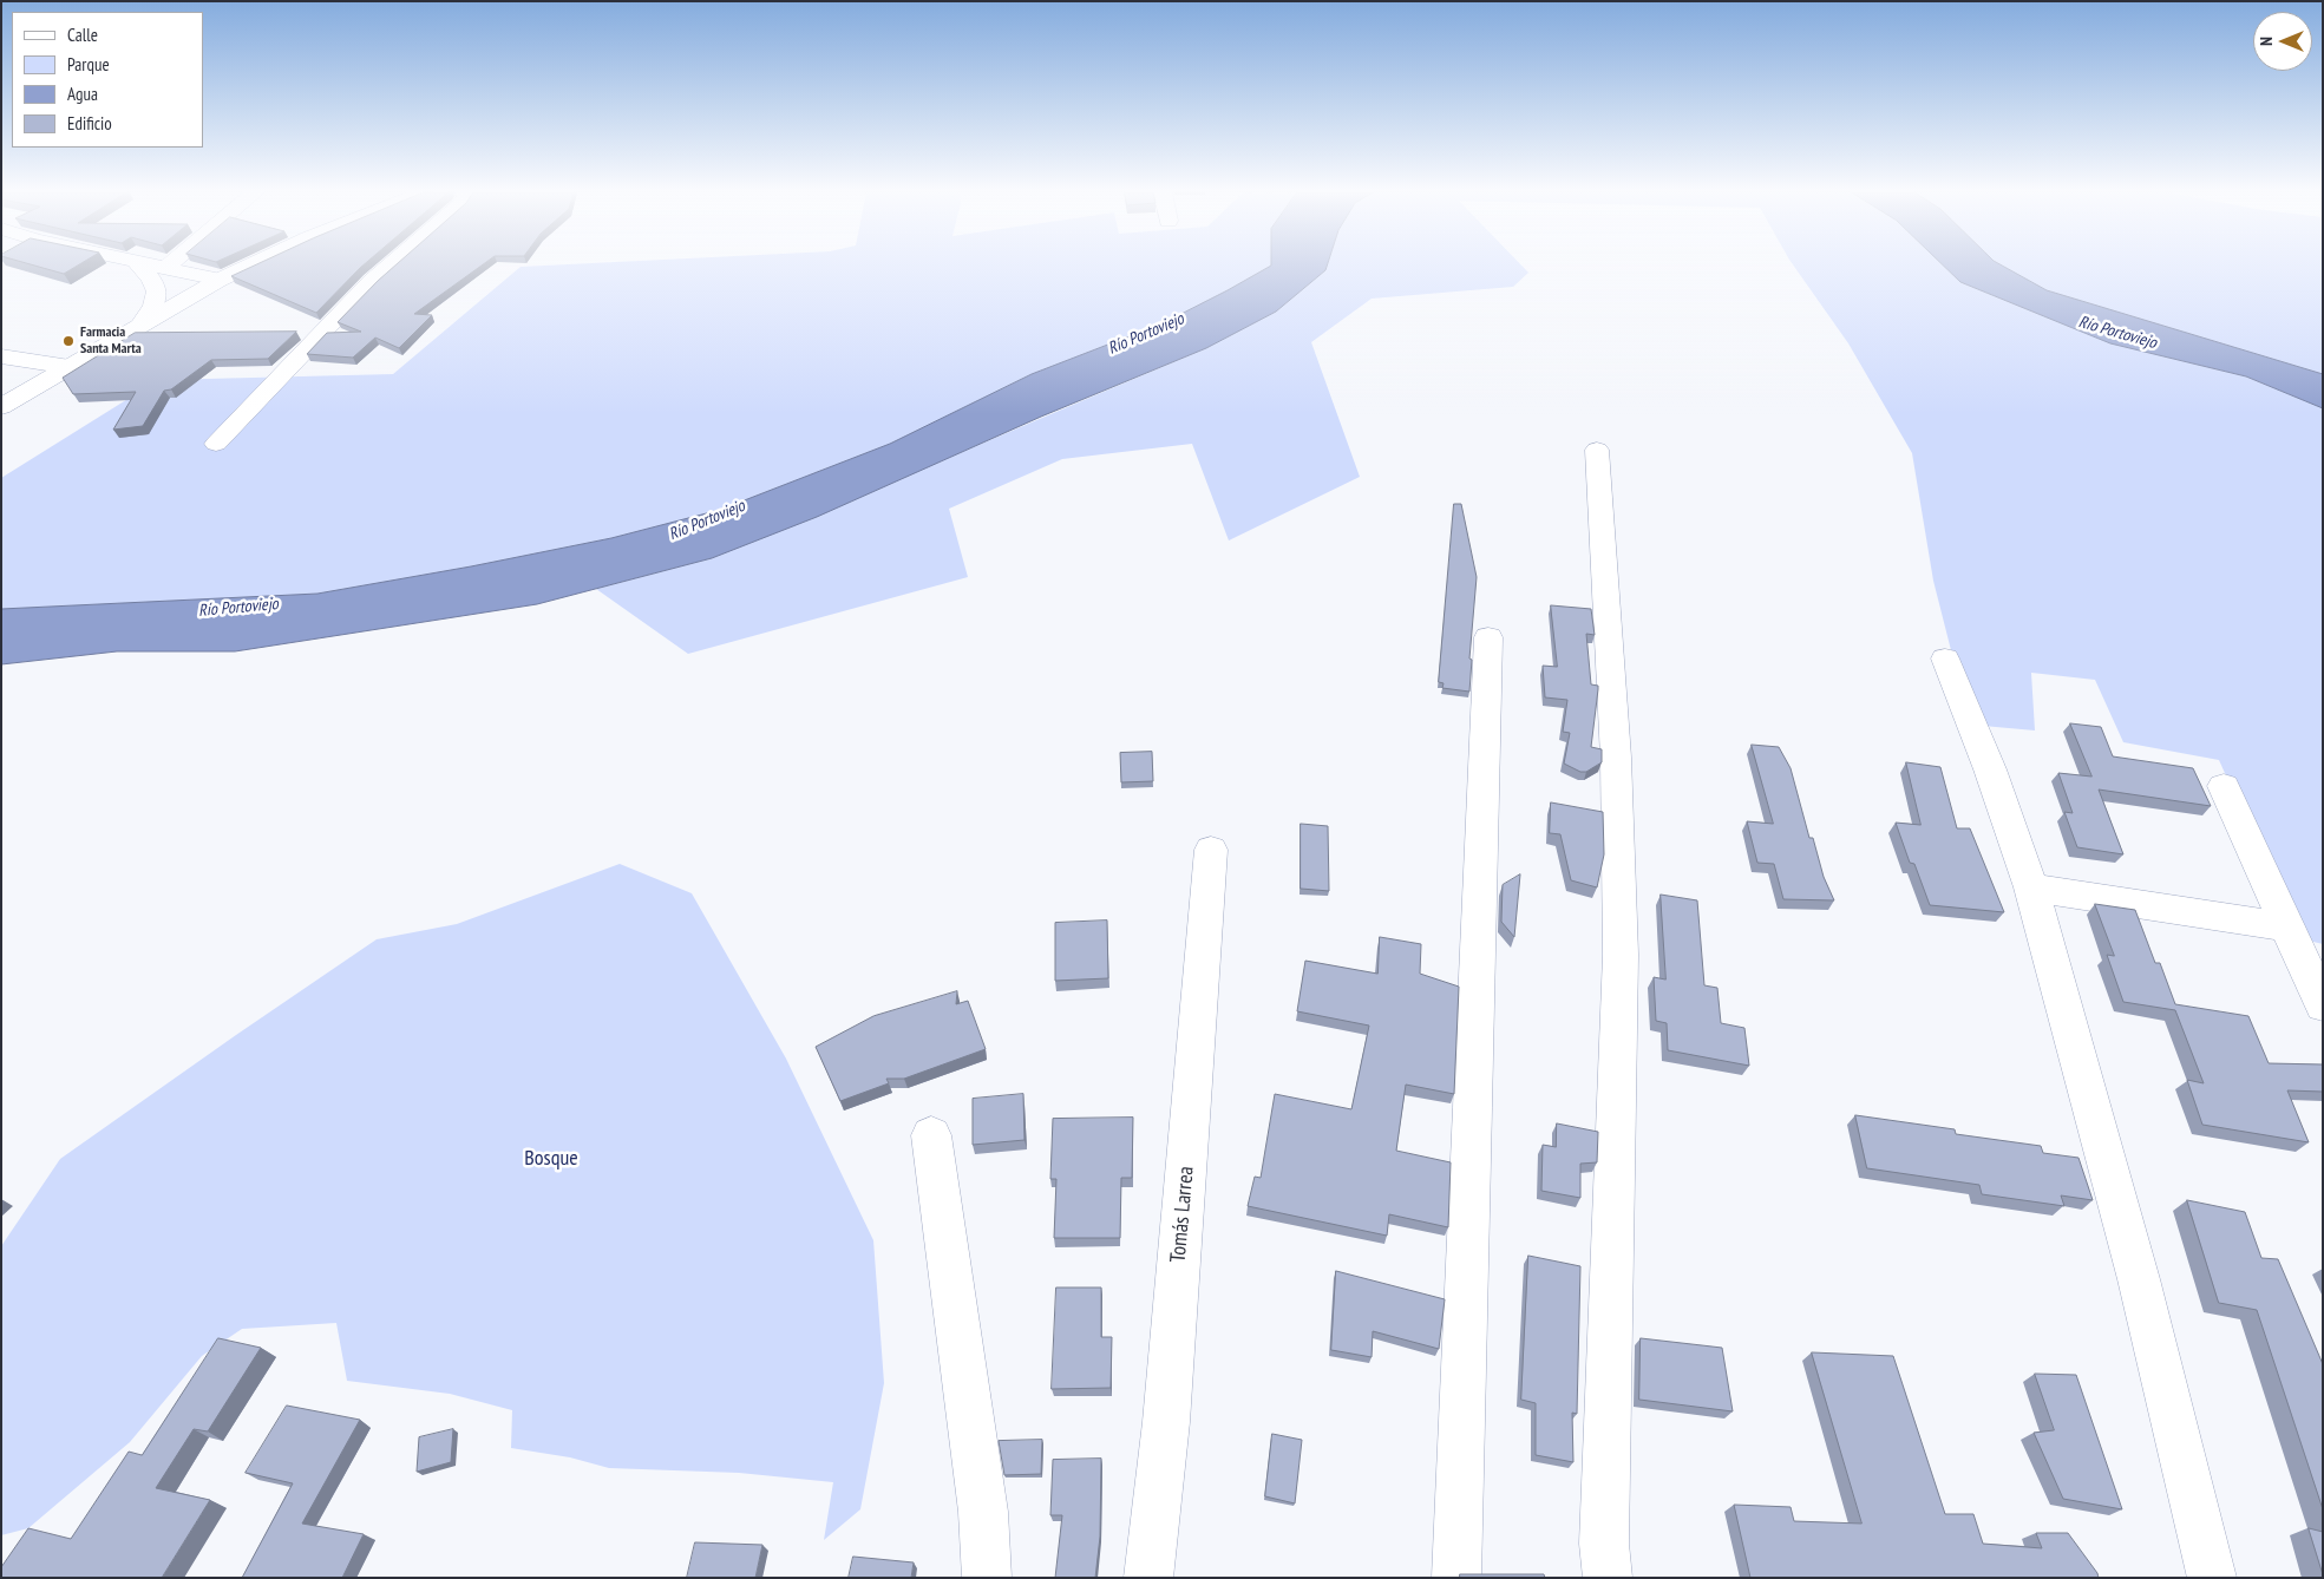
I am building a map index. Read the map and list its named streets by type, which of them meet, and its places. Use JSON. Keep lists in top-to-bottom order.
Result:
{
  "streets": {
    "street": ["Tomás Larrea"]
  },
  "water": ["Río Portoviejo"],
  "parks": ["Bosque"],
  "places": ["Farmacia Santa Marta"],
  "legend": [
    "Calle",
    "Parque",
    "Agua",
    "Edificio"
  ],
  "north": "left"
}
